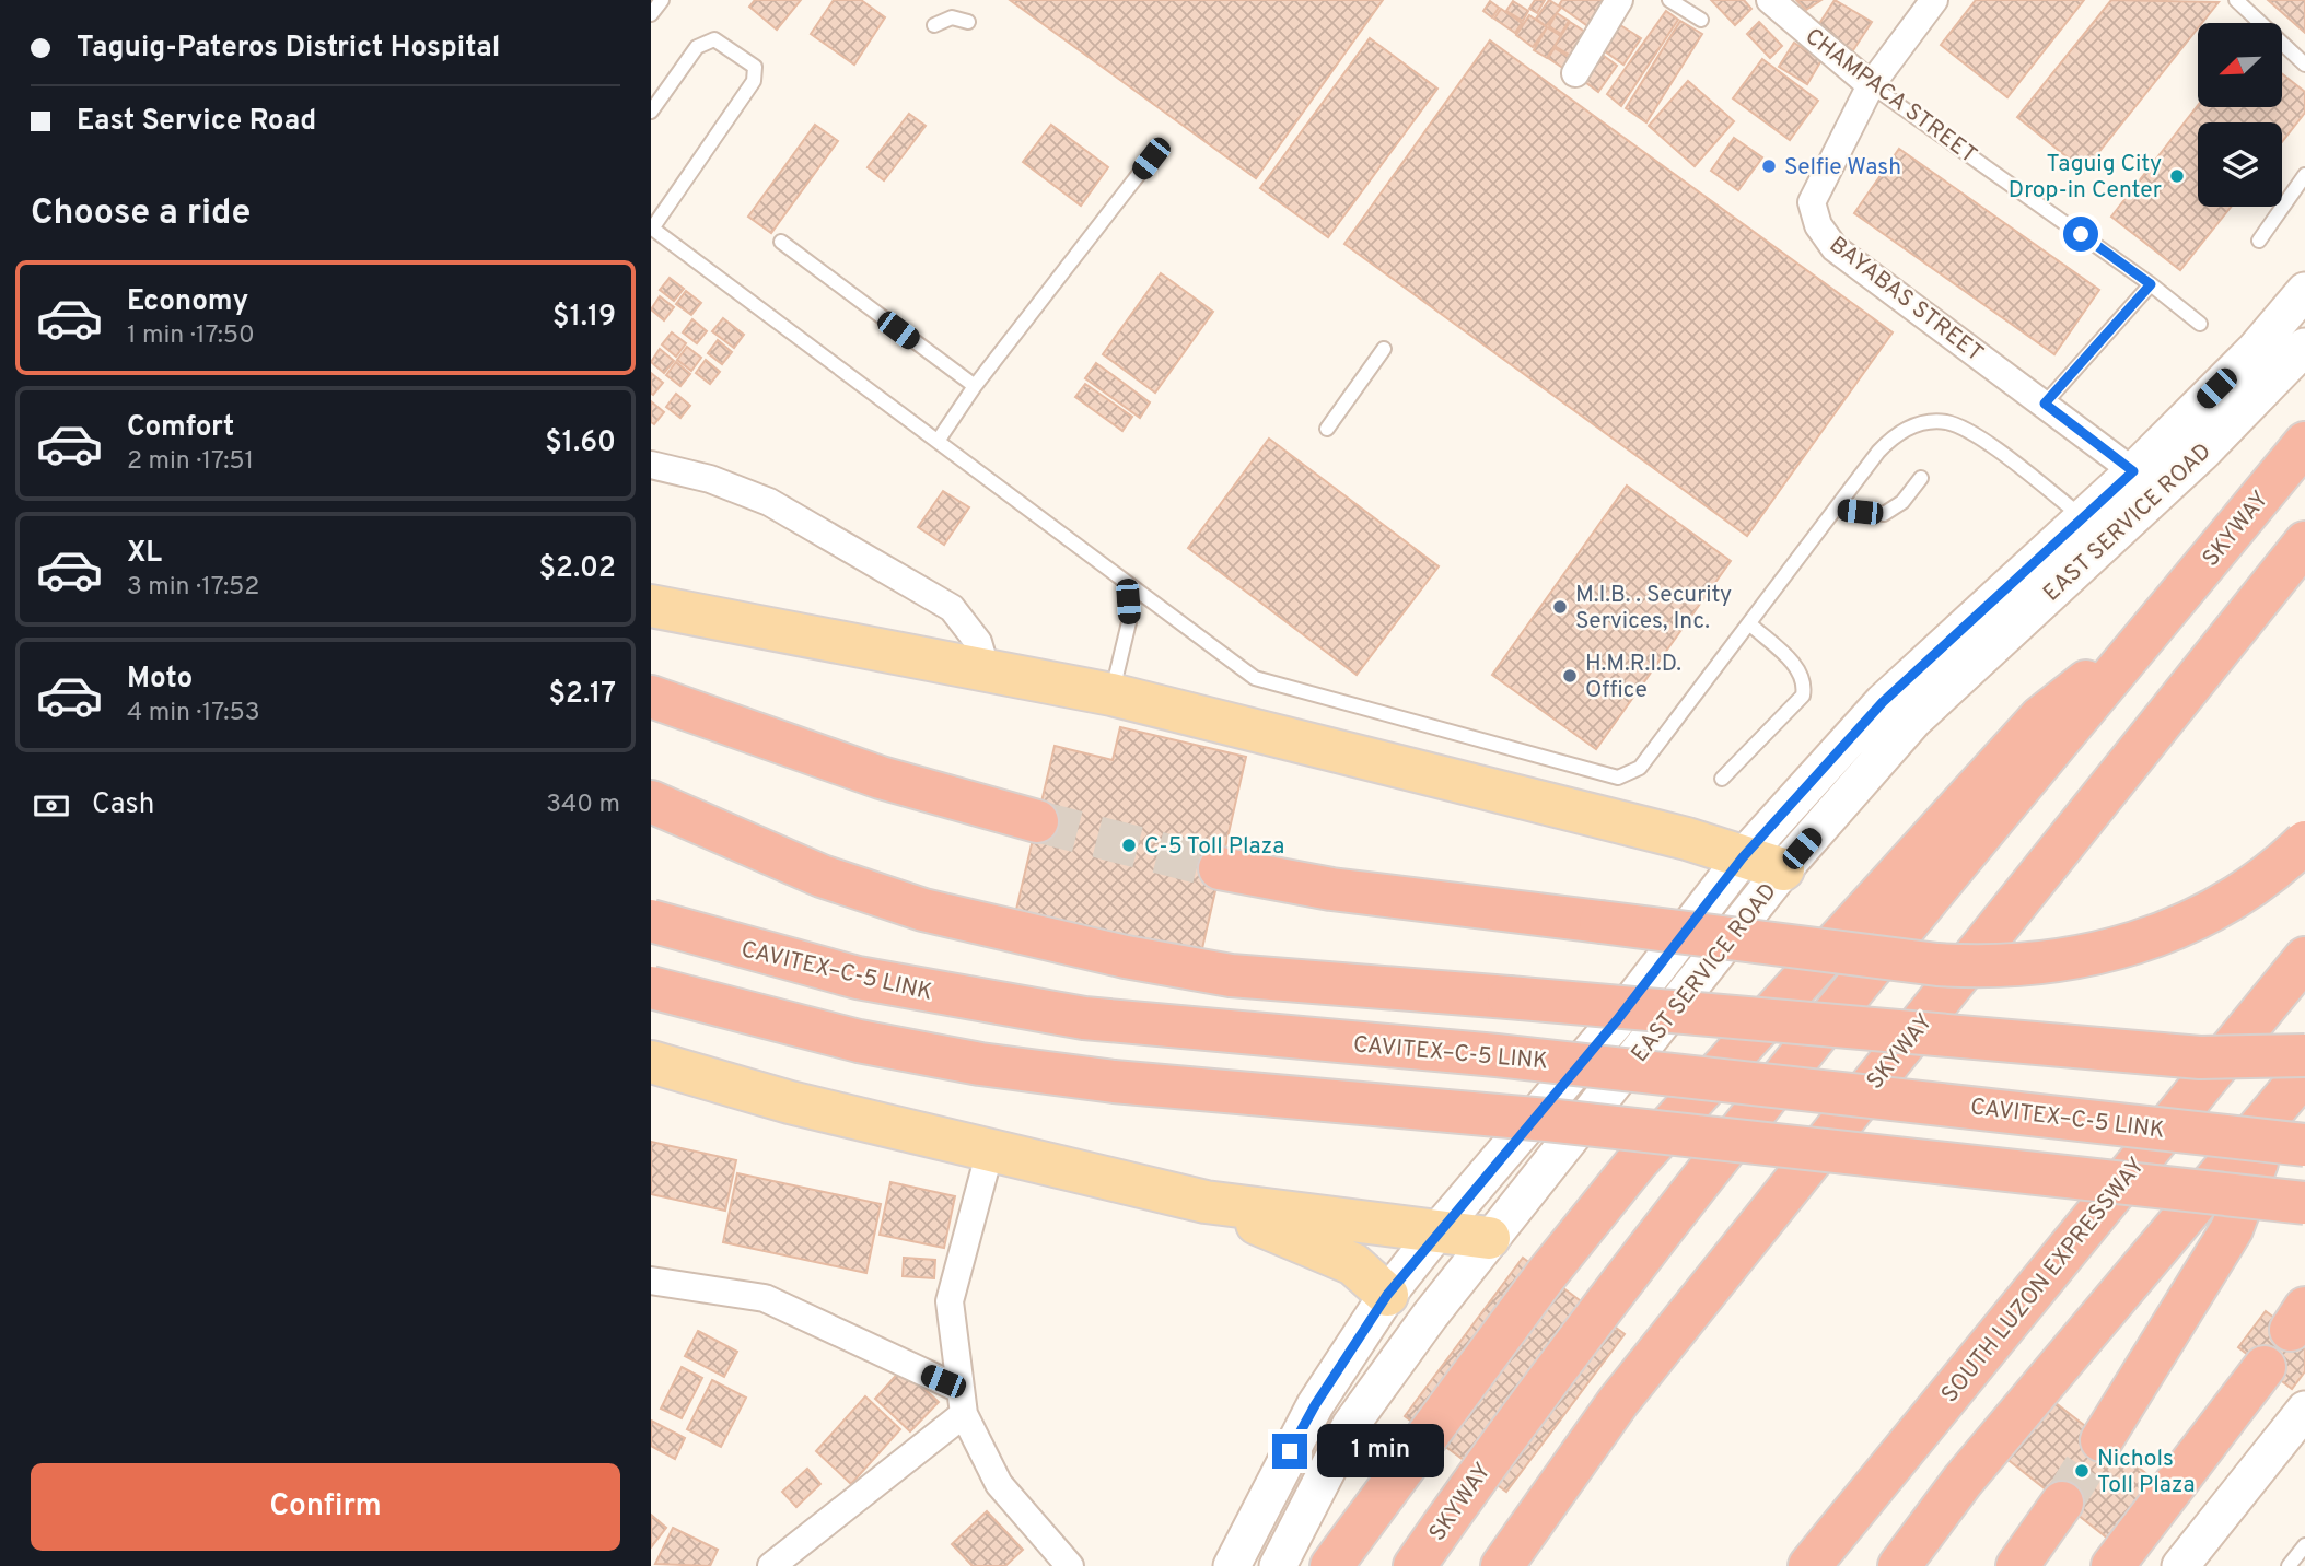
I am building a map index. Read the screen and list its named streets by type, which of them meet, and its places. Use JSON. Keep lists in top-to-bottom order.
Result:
{
  "streets": {
    "highway": ["SKYWAY", "CAVITEX–C-5 LINK", "SOUTH LUZON EXPRESSWAY"],
    "main road": ["EAST SERVICE ROAD"],
    "street": ["CHAMPACA STREET", "BAYABAS STREET"]
  },
  "crossings": [
    ["CHAMPACA STREET", "BAYABAS STREET"],
    ["BAYABAS STREET", "EAST SERVICE ROAD"]
  ],
  "places": [
    "Selfie Wash",
    "Taguig City Drop-in Center",
    "M.I.B. . Security Services, Inc.",
    "H.M.R.I.D. Office",
    "C-5 Toll Plaza",
    "Nichols Toll Plaza"
  ],
  "north": "bottom left",
  "page": {
    "banner": ["Taguig-Pateros District Hospital", "East Service Road"],
    "heading": "Choose a ride",
    "list": [
      {
        "name": "Economy",
        "note": "1 min · 17:50",
        "value": "$1.19"
      },
      {
        "name": "Comfort",
        "note": "2 min · 17:51",
        "value": "$1.60"
      },
      {
        "name": "XL",
        "note": "3 min · 17:52",
        "value": "$2.02"
      },
      {
        "name": "Moto",
        "note": "4 min · 17:53",
        "value": "$2.17"
      }
    ],
    "pay": ["Cash", "340 m"],
    "bubble": "1 min",
    "buttons": "Confirm"
  }
}
